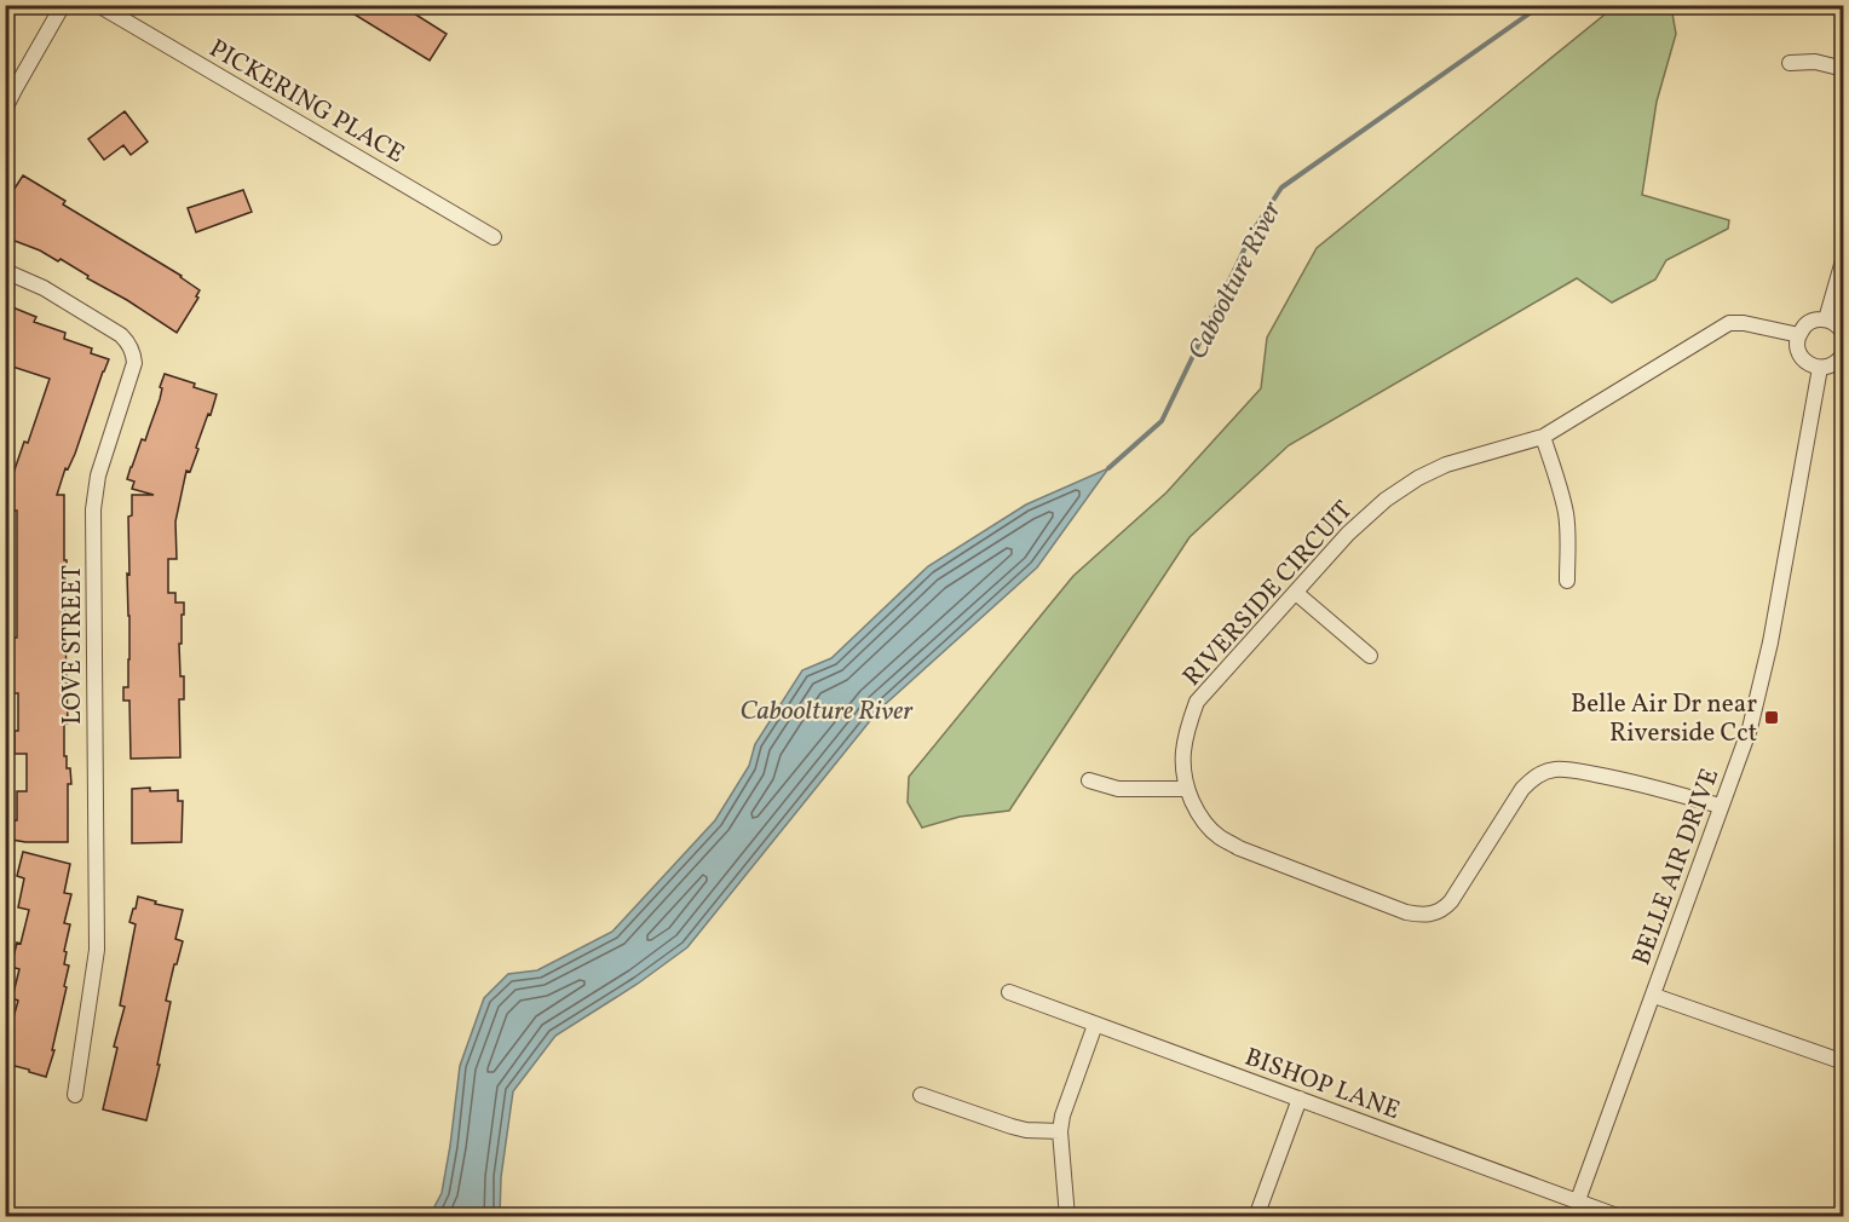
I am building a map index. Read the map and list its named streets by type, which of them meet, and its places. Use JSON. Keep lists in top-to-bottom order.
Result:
{
  "streets": {
    "street": [
      "PICKERING PLACE",
      "RIVERSIDE CIRCUIT",
      "LOVE STREET",
      "BELLE AIR DRIVE",
      "BISHOP LANE"
    ]
  },
  "crossings": [
    ["RIVERSIDE CIRCUIT", "BELLE AIR DRIVE"],
    ["BELLE AIR DRIVE", "BISHOP LANE"]
  ],
  "water": ["Caboolture River"],
  "places": {
    "transit": ["Belle Air Dr near Riverside Cct"]
  }
}
